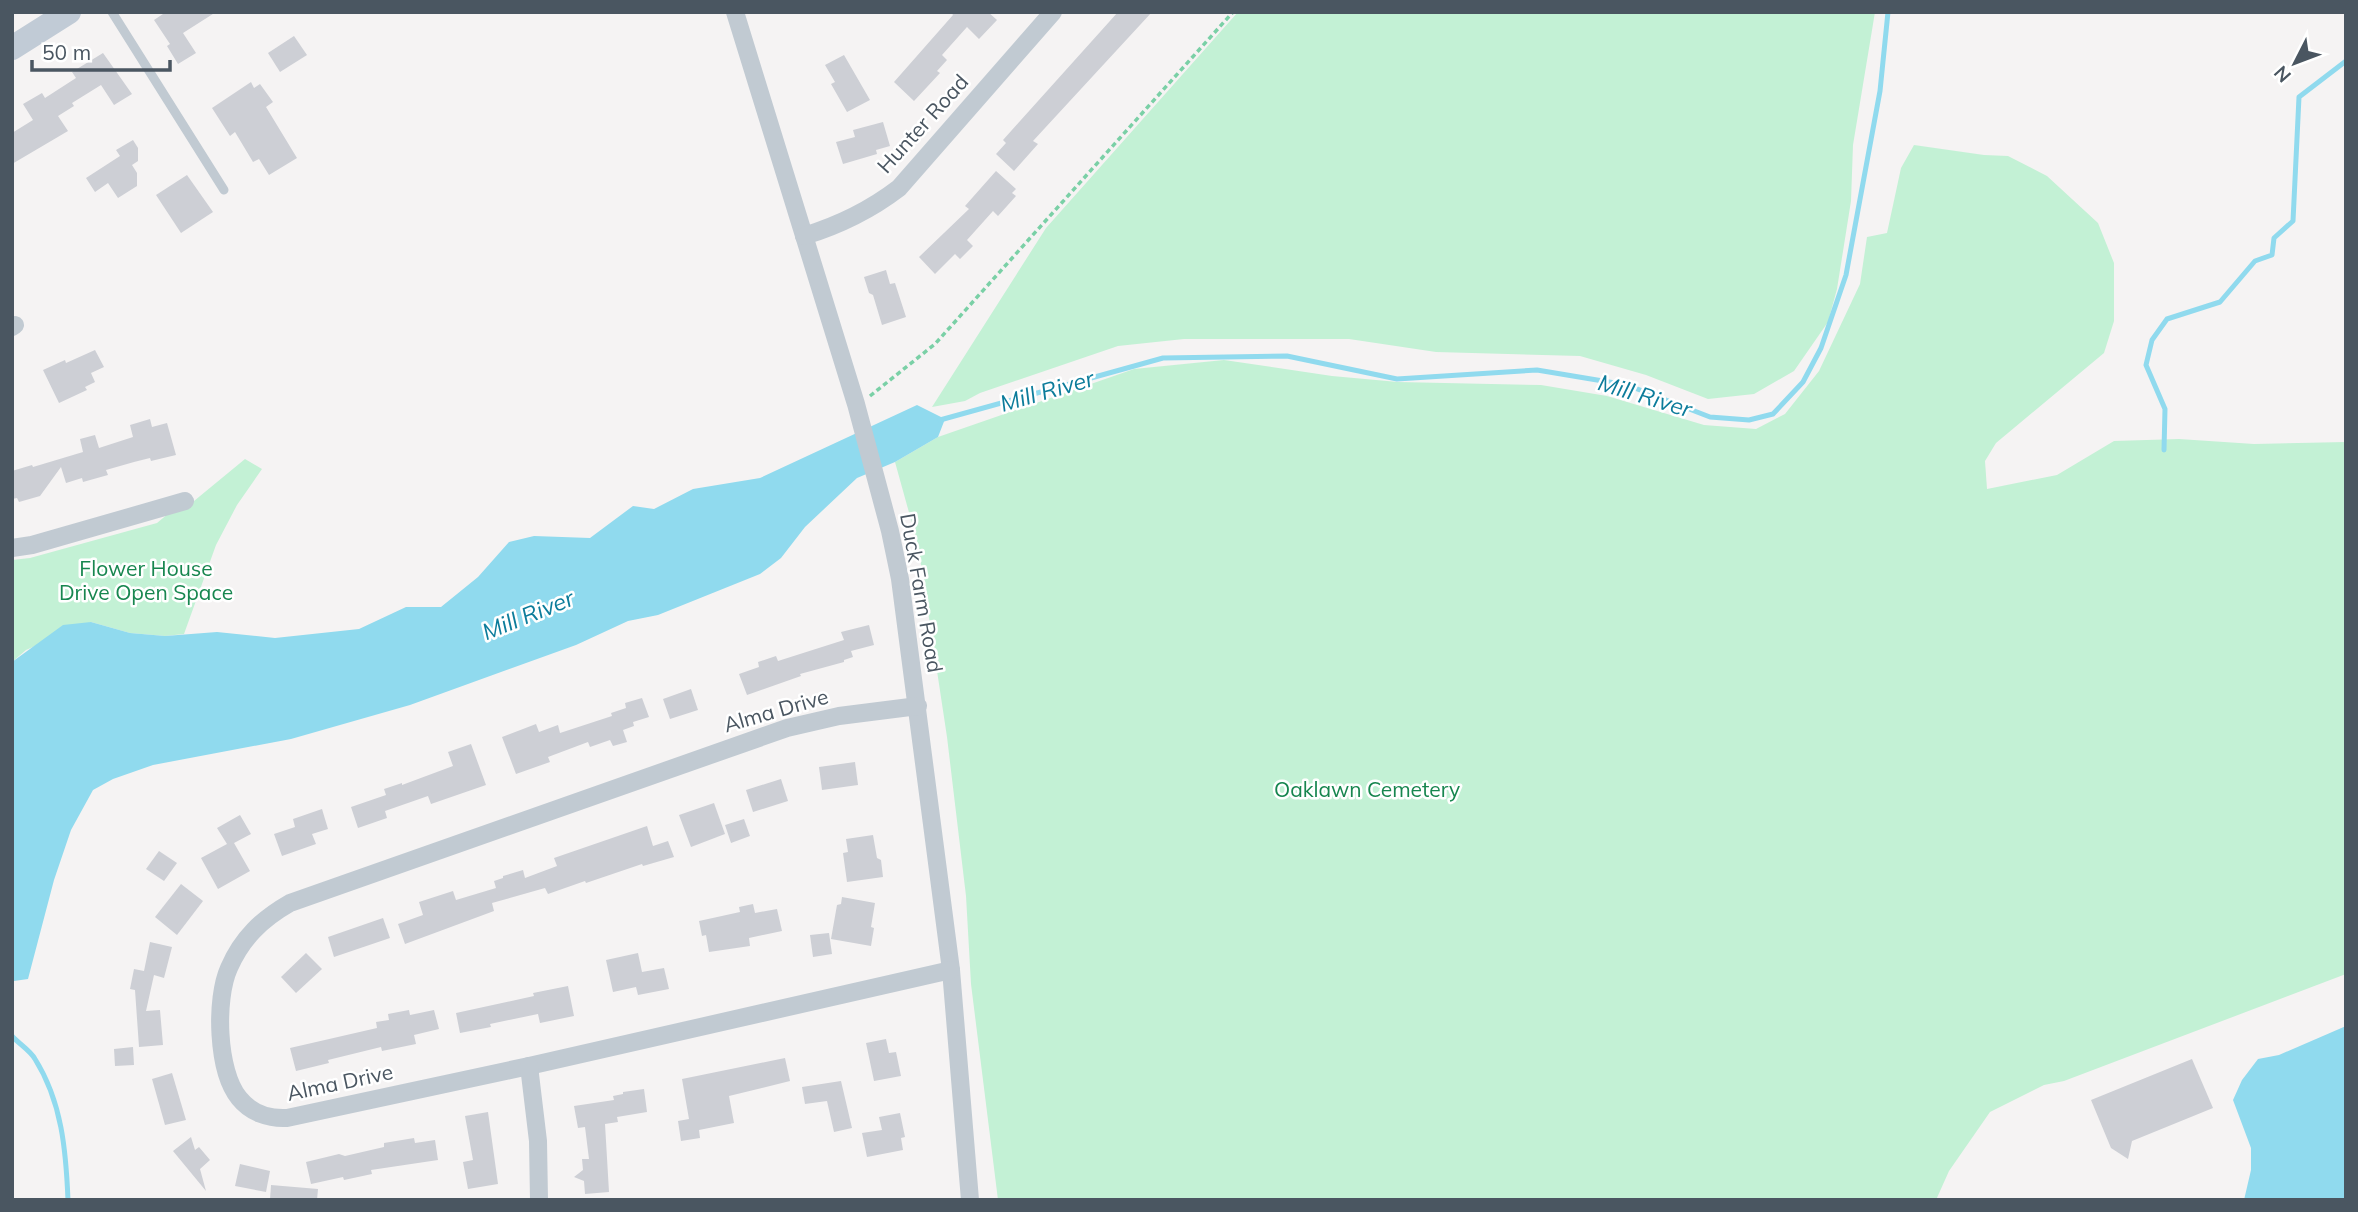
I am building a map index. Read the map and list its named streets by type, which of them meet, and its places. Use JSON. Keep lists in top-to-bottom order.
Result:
{
  "streets": {
    "street": ["Hunter Road", "Duck Farm Road", "Alma Drive"]
  },
  "crossings": [
    ["Hunter Road", "Duck Farm Road"],
    ["Duck Farm Road", "Alma Drive"]
  ],
  "water": ["Mill River"],
  "parks": ["Flower House Drive Open Space", "Oaklawn Cemetery"],
  "scale_bar": "50 m",
  "north": "bottom left"
}
